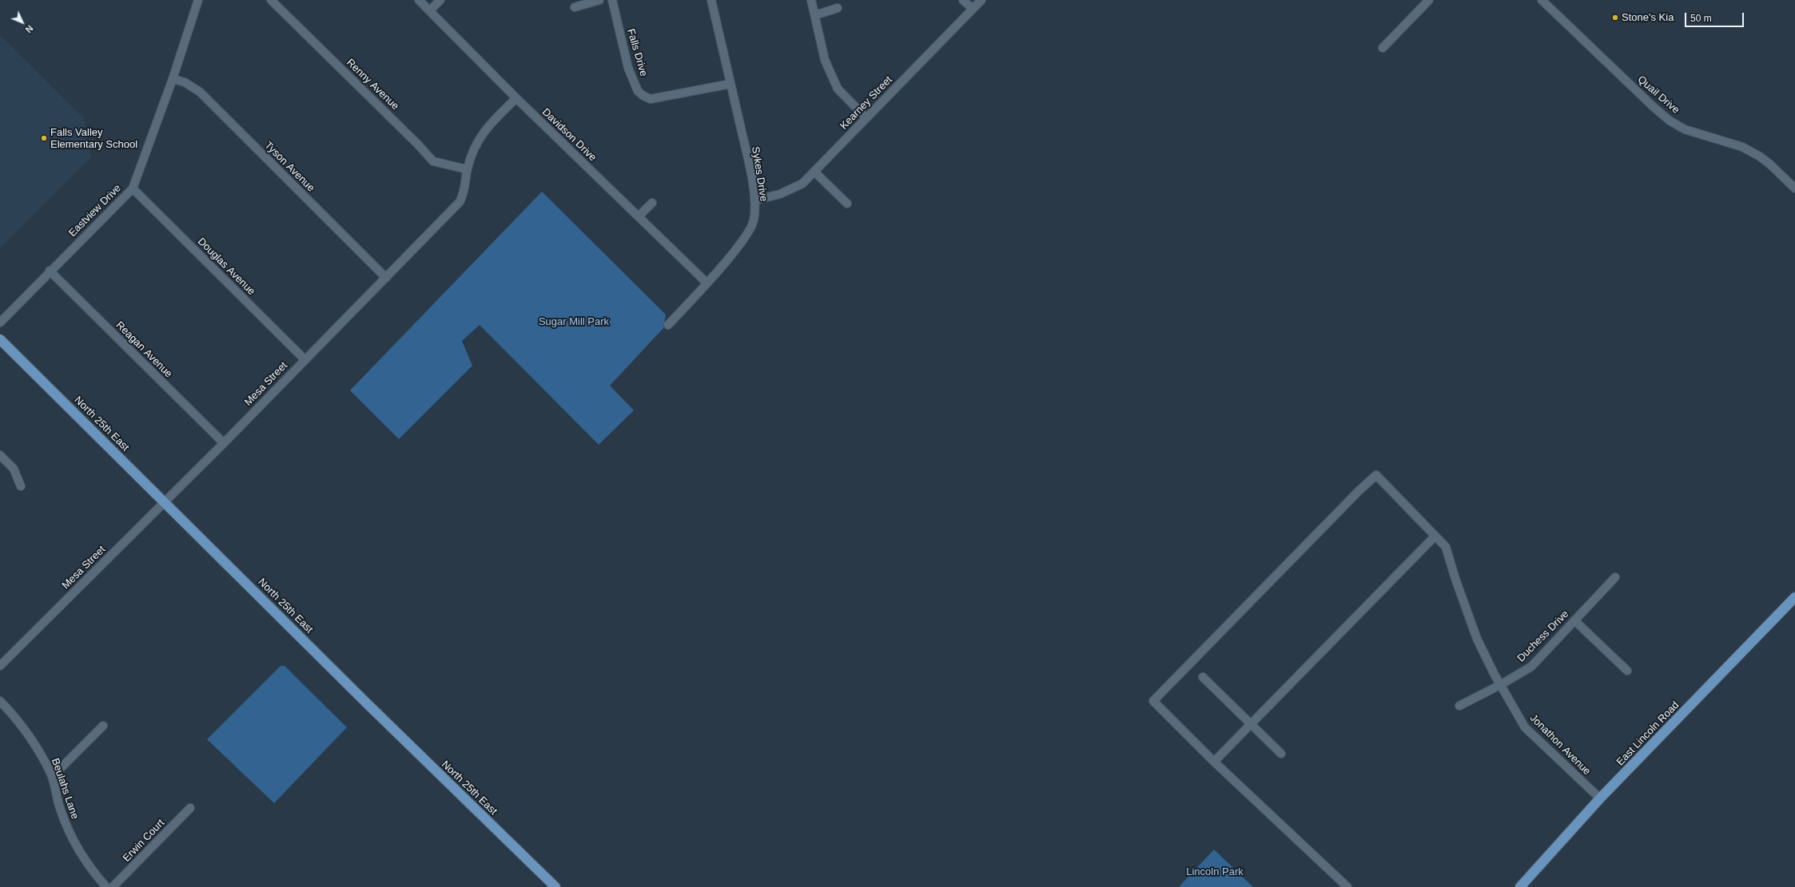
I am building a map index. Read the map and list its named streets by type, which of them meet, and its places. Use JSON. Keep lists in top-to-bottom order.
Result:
{
  "streets": {
    "main road": ["North 25th East", "East Lincoln Road"],
    "street": [
      "Falls Drive",
      "Renny Avenue",
      "Quail Drive",
      "Kearney Street",
      "Davidson Drive",
      "Tyson Avenue",
      "Sykes Drive",
      "Eastview Drive",
      "Douglas Avenue",
      "Reagan Avenue",
      "Mesa Street",
      "Duchess Drive",
      "Jonathon Avenue",
      "Beulahs Lane",
      "Erwin Court"
    ]
  },
  "crossings": [
    ["Falls Drive", "Sykes Drive"],
    ["Renny Avenue", "Mesa Street"],
    ["Kearney Street", "Sykes Drive"],
    ["Davidson Drive", "Sykes Drive"],
    ["Davidson Drive", "Mesa Street"],
    ["Tyson Avenue", "Eastview Drive"],
    ["Tyson Avenue", "Mesa Street"],
    ["Eastview Drive", "Douglas Avenue"],
    ["Eastview Drive", "Reagan Avenue"],
    ["Douglas Avenue", "Mesa Street"],
    ["Reagan Avenue", "Mesa Street"],
    ["Mesa Street", "North 25th East"],
    ["Duchess Drive", "Jonathon Avenue"],
    ["East Lincoln Road", "Jonathon Avenue"]
  ],
  "parks": ["Sugar Mill Park", "Lincoln Park"],
  "places": ["Stone's Kia", "Falls Valley Elementary School"],
  "scale_bar": "50 m",
  "north": "bottom right"
}
